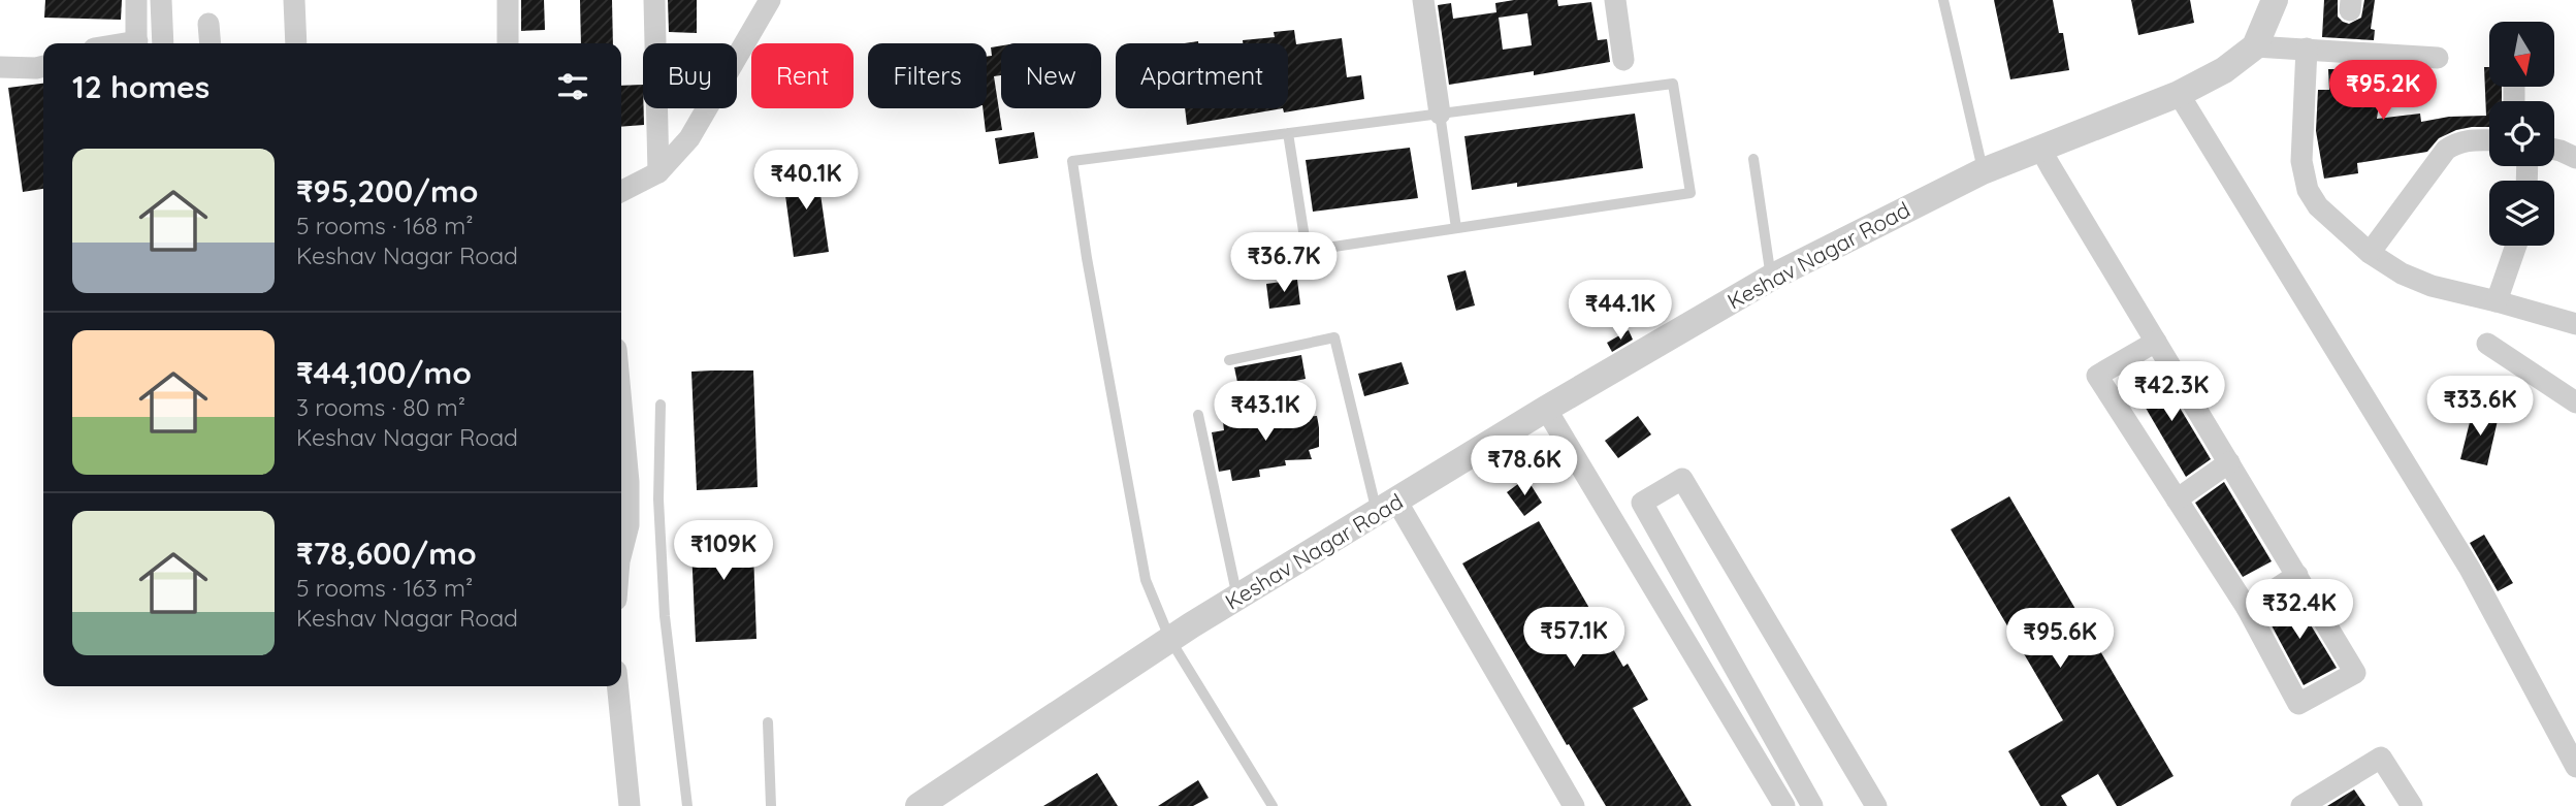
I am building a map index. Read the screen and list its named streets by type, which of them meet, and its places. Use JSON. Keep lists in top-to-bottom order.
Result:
{
  "streets": {
    "street": ["Keshav Nagar Road"]
  },
  "north": "bottom",
  "page": {
    "chip": [
      "Buy",
      "Rent",
      "Filters",
      "New",
      "Apartment"
    ],
    "heading": "12 homes",
    "price": [
      "₹95.2K",
      "₹40.1K",
      "₹36.7K",
      "₹44.1K",
      "₹42.3K",
      "₹33.6K",
      "₹43.1K",
      "₹78.6K",
      "₹109K",
      "₹32.4K",
      "₹57.1K",
      "₹95.6K"
    ],
    "list": [
      {
        "name": "₹95,200/mo",
        "note": "5 rooms · 168 m² · Keshav Nagar Road"
      },
      {
        "name": "₹44,100/mo",
        "note": "3 rooms · 80 m² · Keshav Nagar Road"
      },
      {
        "name": "₹78,600/mo",
        "note": "5 rooms · 163 m² · Keshav Nagar Road"
      }
    ]
  }
}
